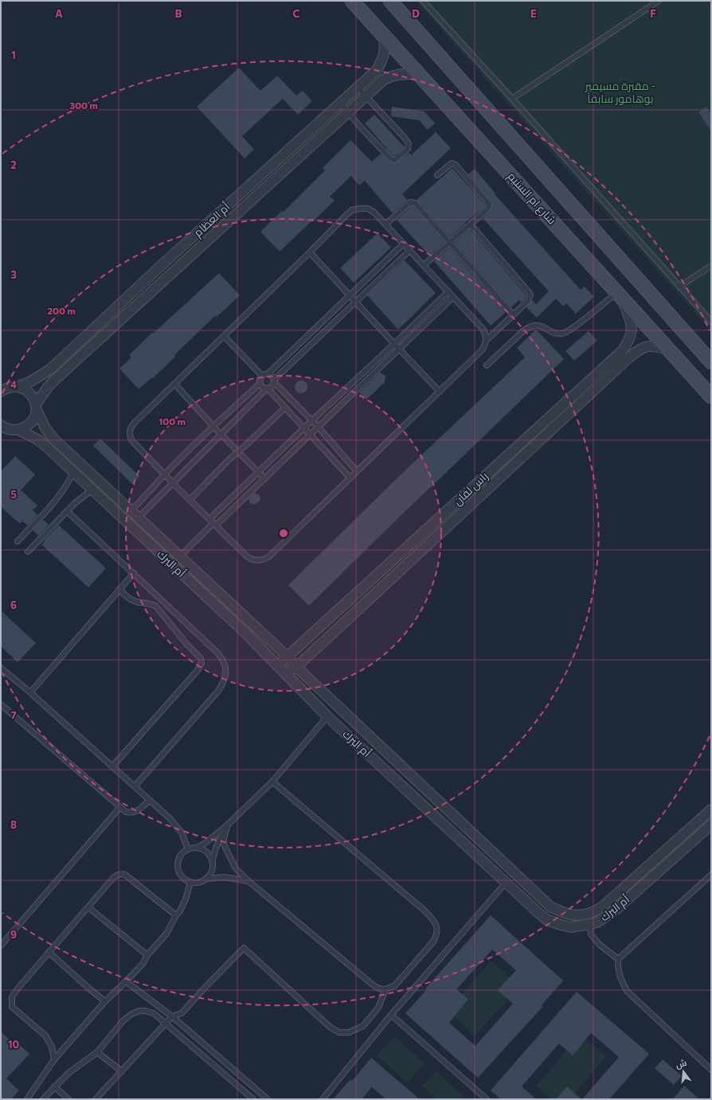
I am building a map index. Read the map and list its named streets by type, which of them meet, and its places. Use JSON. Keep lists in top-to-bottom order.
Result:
{
  "streets": {
    "main road": ["شارع ام السنيم"],
    "street": ["أم العظام", "راس لفان", "أم البرك"]
  },
  "crossings": [
    ["شارع ام السنيم", "أم العظام"],
    ["شارع ام السنيم", "راس لفان"],
    ["أم العظام", "أم البرك"],
    ["راس لفان", "أم البرك"]
  ],
  "parks": ["مقبرة مسيمير - بوهامور سابقاً"],
  "north": "top",
  "grid": {
    "columns": [
      "A",
      "B",
      "C",
      "D",
      "E",
      "F"
    ],
    "rows": [
      "1",
      "2",
      "3",
      "4",
      "5",
      "6",
      "7",
      "8",
      "9",
      "10"
    ]
  },
  "rings": ["300 m", "200 m", "100 m"]
}
